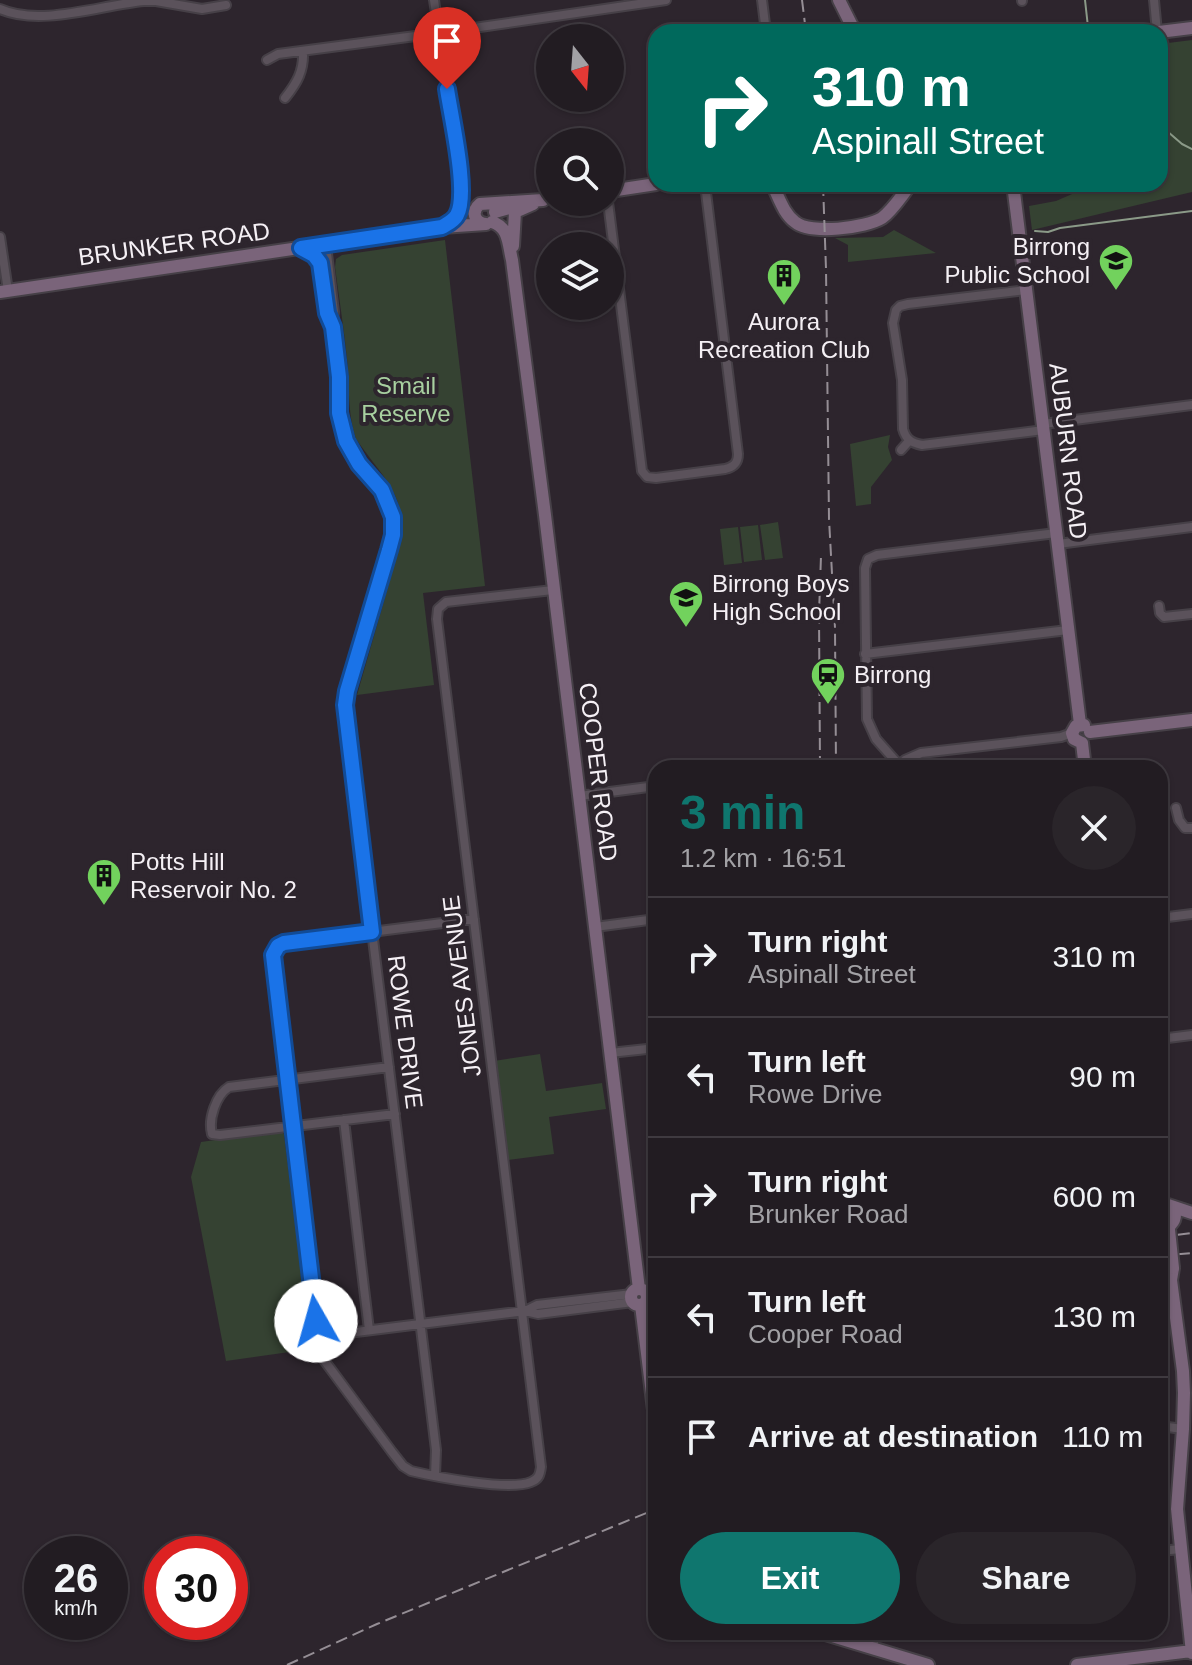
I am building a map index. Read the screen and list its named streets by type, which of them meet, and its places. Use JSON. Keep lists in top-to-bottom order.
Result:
{
  "streets": {
    "main road": ["BRUNKER ROAD", "AUBURN ROAD", "COOPER ROAD"],
    "street": ["JONES AVENUE", "ROWE DRIVE"]
  },
  "crossings": [
    ["BRUNKER ROAD", "ROWE DRIVE"],
    ["COOPER ROAD", "JONES AVENUE"],
    ["JONES AVENUE", "ROWE DRIVE"]
  ],
  "parks": ["Smail Reserve"],
  "places": {
    "school or university": ["Birrong Public School", "Birrong Boys High School"],
    "building": ["Aurora Recreation Club", "Potts Hill Reservoir No. 2"],
    "station": ["Birrong"]
  },
  "north": "bottom",
  "page": {
    "turn": ["310 m", "Aspinall Street"],
    "heading": ["3 min", "1.2 km · 16:51"],
    "list": [
      {
        "name": "Turn right",
        "note": "Aspinall Street",
        "value": "310 m"
      },
      {
        "name": "Turn left",
        "note": "Rowe Drive",
        "value": "90 m"
      },
      {
        "name": "Turn right",
        "note": "Brunker Road",
        "value": "600 m"
      },
      {
        "name": "Turn left",
        "note": "Cooper Road",
        "value": "130 m"
      },
      {
        "name": "Arrive at destination",
        "value": "110 m"
      }
    ],
    "buttons": ["Exit", "Share"],
    "speed": "26 km/h",
    "limit": "30"
  }
}
